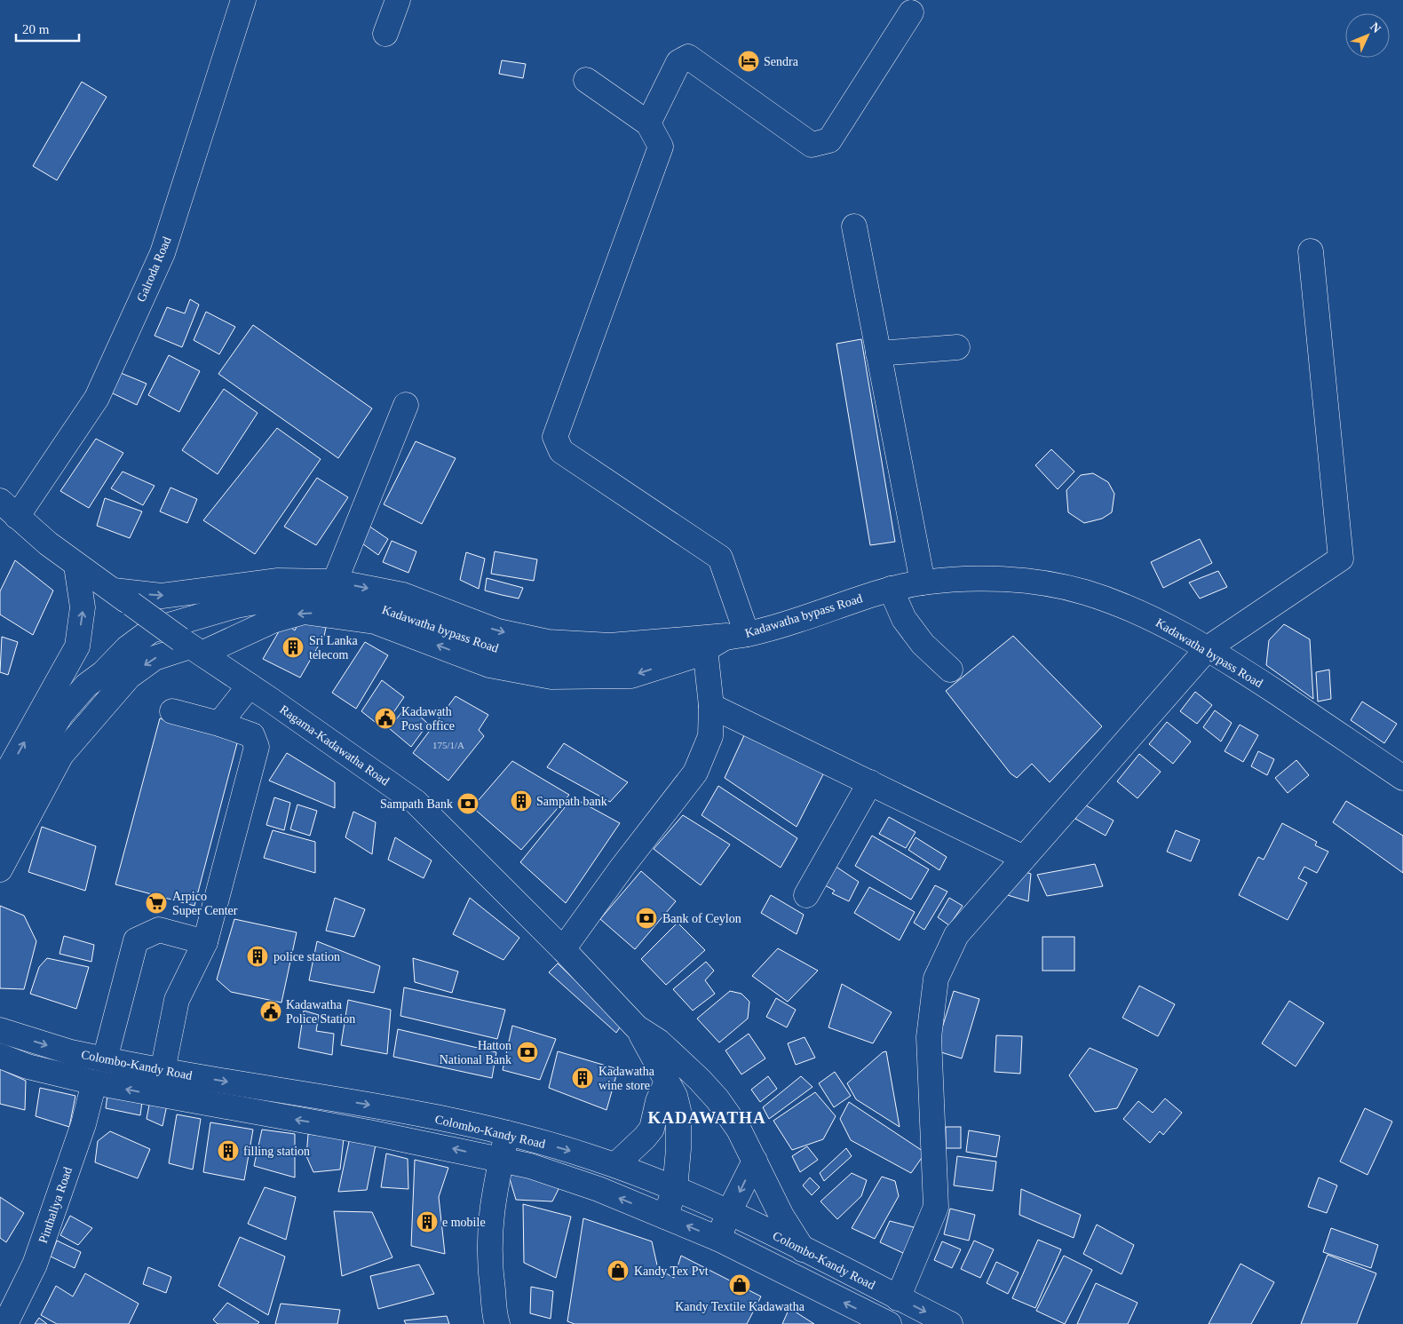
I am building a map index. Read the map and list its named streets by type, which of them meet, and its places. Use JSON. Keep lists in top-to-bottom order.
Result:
{
  "streets": {
    "main road": [
      "Galroda Road",
      "Kadawatha bypass Road",
      "Ragama-Kadawatha Road",
      "Colombo-Kandy Road",
      "Pinthaliya Road"
    ]
  },
  "crossings": [
    ["Galroda Road", "Ragama-Kadawatha Road"],
    ["Colombo-Kandy Road", "Pinthaliya Road"]
  ],
  "districts": ["KADAWATHA"],
  "places": {
    "hotel": ["Sendra"],
    "building": [
      "Sri Lanka telecom",
      "Sampath bank",
      "police station",
      "Kadawatha wine store",
      "filling station",
      "e mobile"
    ],
    "public building": ["Kadawath Post office", "Kadawatha Police Station"],
    "bank": ["Sampath Bank", "Bank of Ceylon", "Hatton National Bank"],
    "supermarket": ["Arpico Super Center"],
    "shop": ["Kandy Tex Pvt", "Kandy Textile Kadawatha"]
  },
  "house_numbers": ["175/1/A"],
  "scale_bar": "20 m",
  "north": "top right"
}
